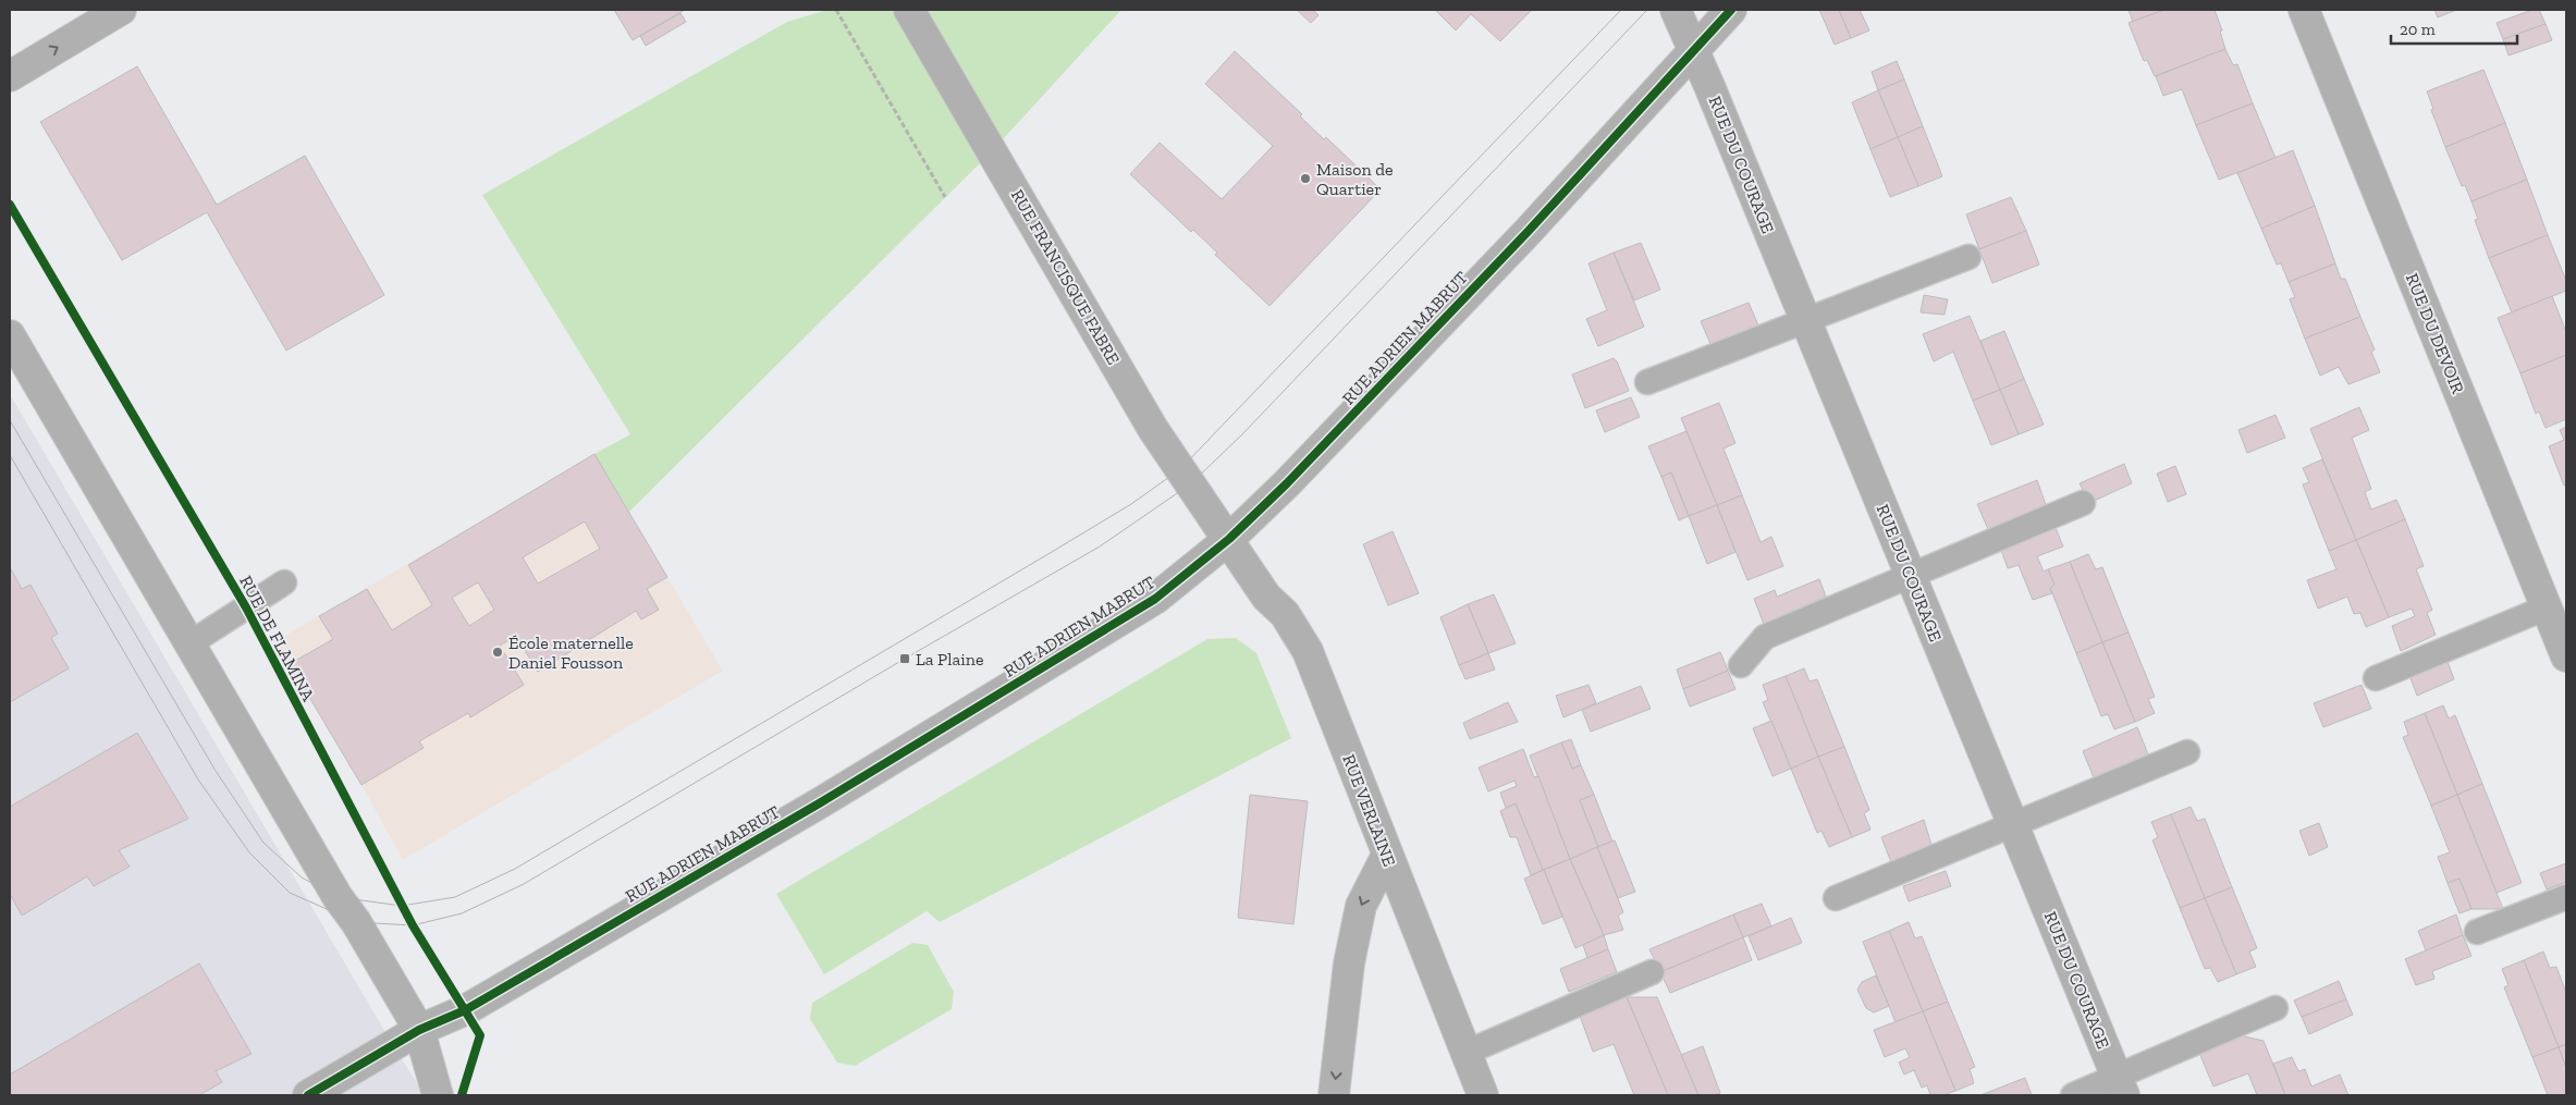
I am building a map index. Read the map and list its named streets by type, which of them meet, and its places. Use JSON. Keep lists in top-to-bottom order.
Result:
{
  "streets": {
    "street": [
      "RUE DU COURAGE",
      "RUE FRANCISQUE FABRE",
      "RUE DU DEVOIR",
      "RUE ADRIEN MABRUT",
      "RUE VERLAINE"
    ],
    "cycle path": ["RUE DE FLAMINA"]
  },
  "crossings": [
    ["RUE DU COURAGE", "RUE ADRIEN MABRUT"],
    ["RUE FRANCISQUE FABRE", "RUE ADRIEN MABRUT"],
    ["RUE FRANCISQUE FABRE", "RUE VERLAINE"],
    ["RUE ADRIEN MABRUT", "RUE VERLAINE"]
  ],
  "places": {
    "other": ["Maison de Quartier", "École maternelle Daniel Fousson"],
    "transit": ["La Plaine"]
  },
  "scale_bar": "20 m"
}
